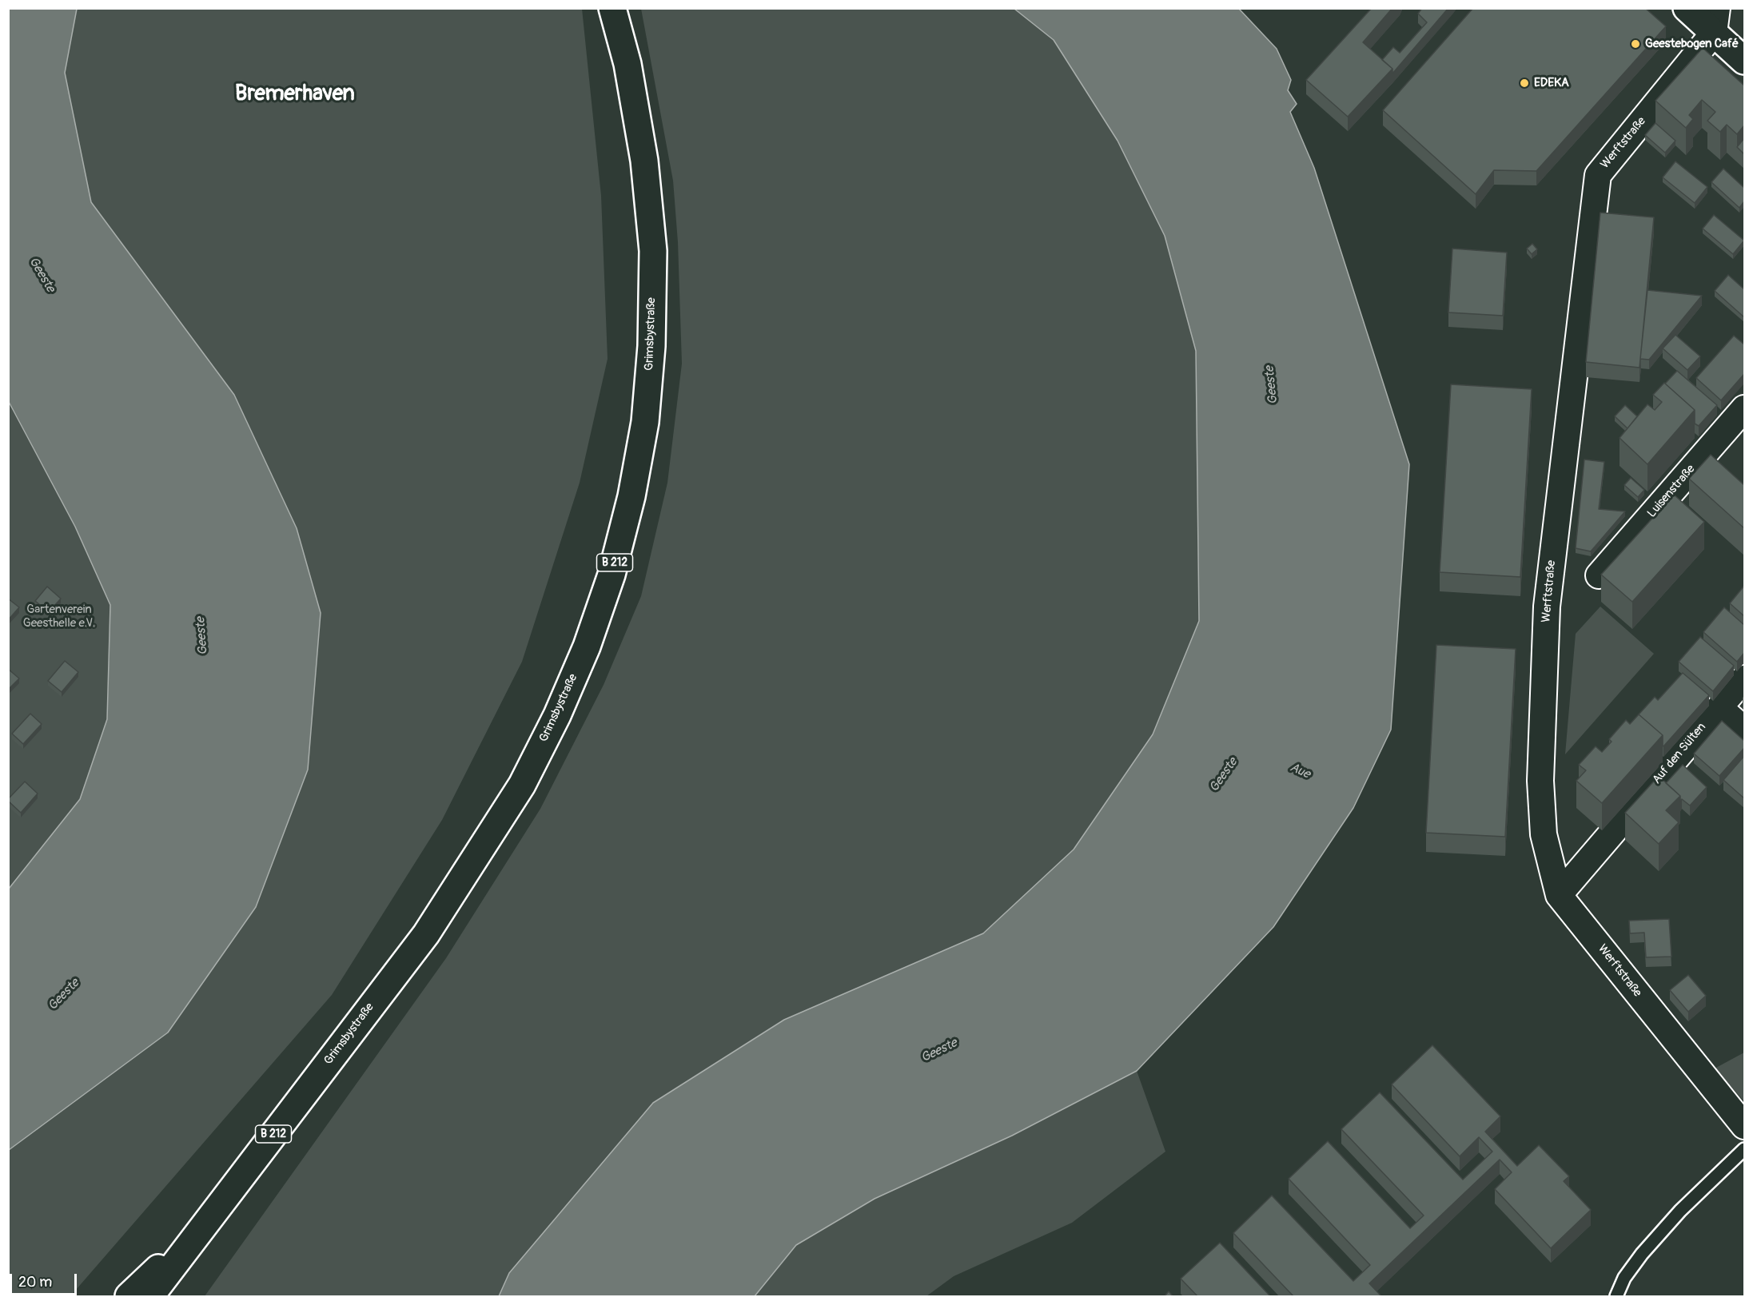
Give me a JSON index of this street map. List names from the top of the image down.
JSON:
{
  "streets": {
    "main road": ["Grimsbystraße", "B 212"],
    "street": ["Werftstraße", "Luisenstraße", "Auf den Sülten"]
  },
  "crossings": [
    ["Werftstraße", "Auf den Sülten"]
  ],
  "districts": ["Bremerhaven"],
  "water": ["Geeste", "Aue"],
  "parks": ["Gartenverein Geesthelle e.V."],
  "places": ["Geestebogen Café", "EDEKA"],
  "scale_bar": "20 m"
}
